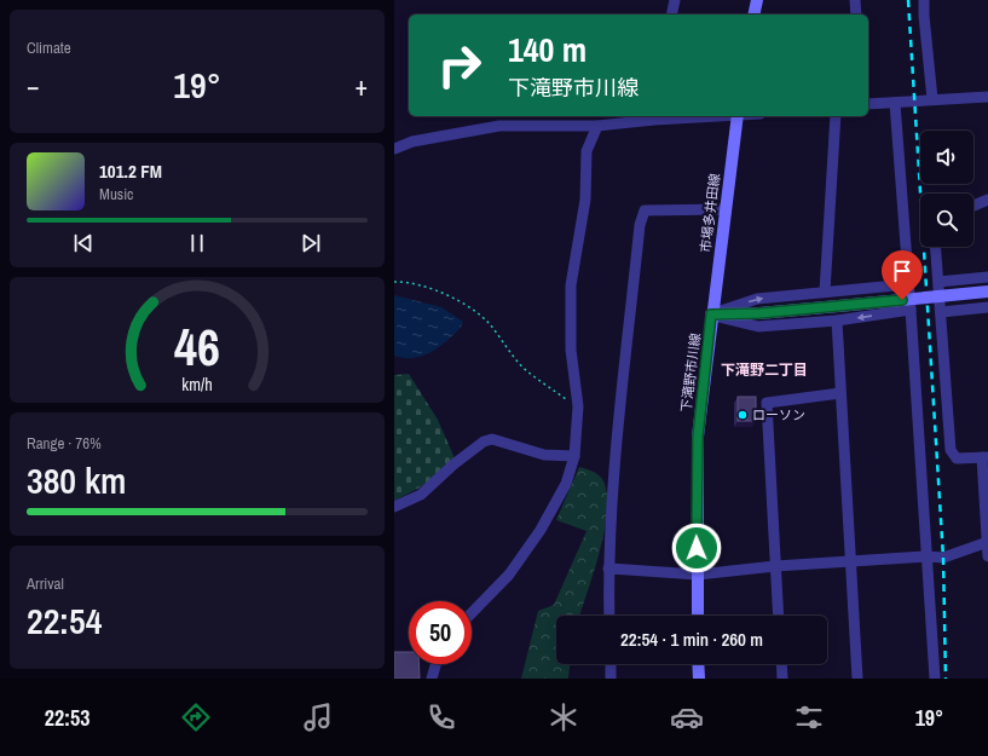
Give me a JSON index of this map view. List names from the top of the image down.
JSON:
{
  "streets": {
    "main road": ["市場多井田線", "下滝野市川線"]
  },
  "crossings": [
    ["市場多井田線", "下滝野市川線"]
  ],
  "districts": ["下滝野二丁目"],
  "places": ["ローソン"],
  "page": {
    "tile": [
      "Climate",
      ["Range · 76%", "380 km"],
      ["Arrival", "22:54"]
    ],
    "turn": ["140 m", "下滝野市川線"],
    "heat": ["−", "19°", "+"],
    "song": ["101.2 FM", "Music"],
    "limit": "50",
    "trip": "22:54 · 1 min · 260 m",
    "tabs": ["22:53", "19°"],
    "gauge": ["46", "km/h"]
  }
}
